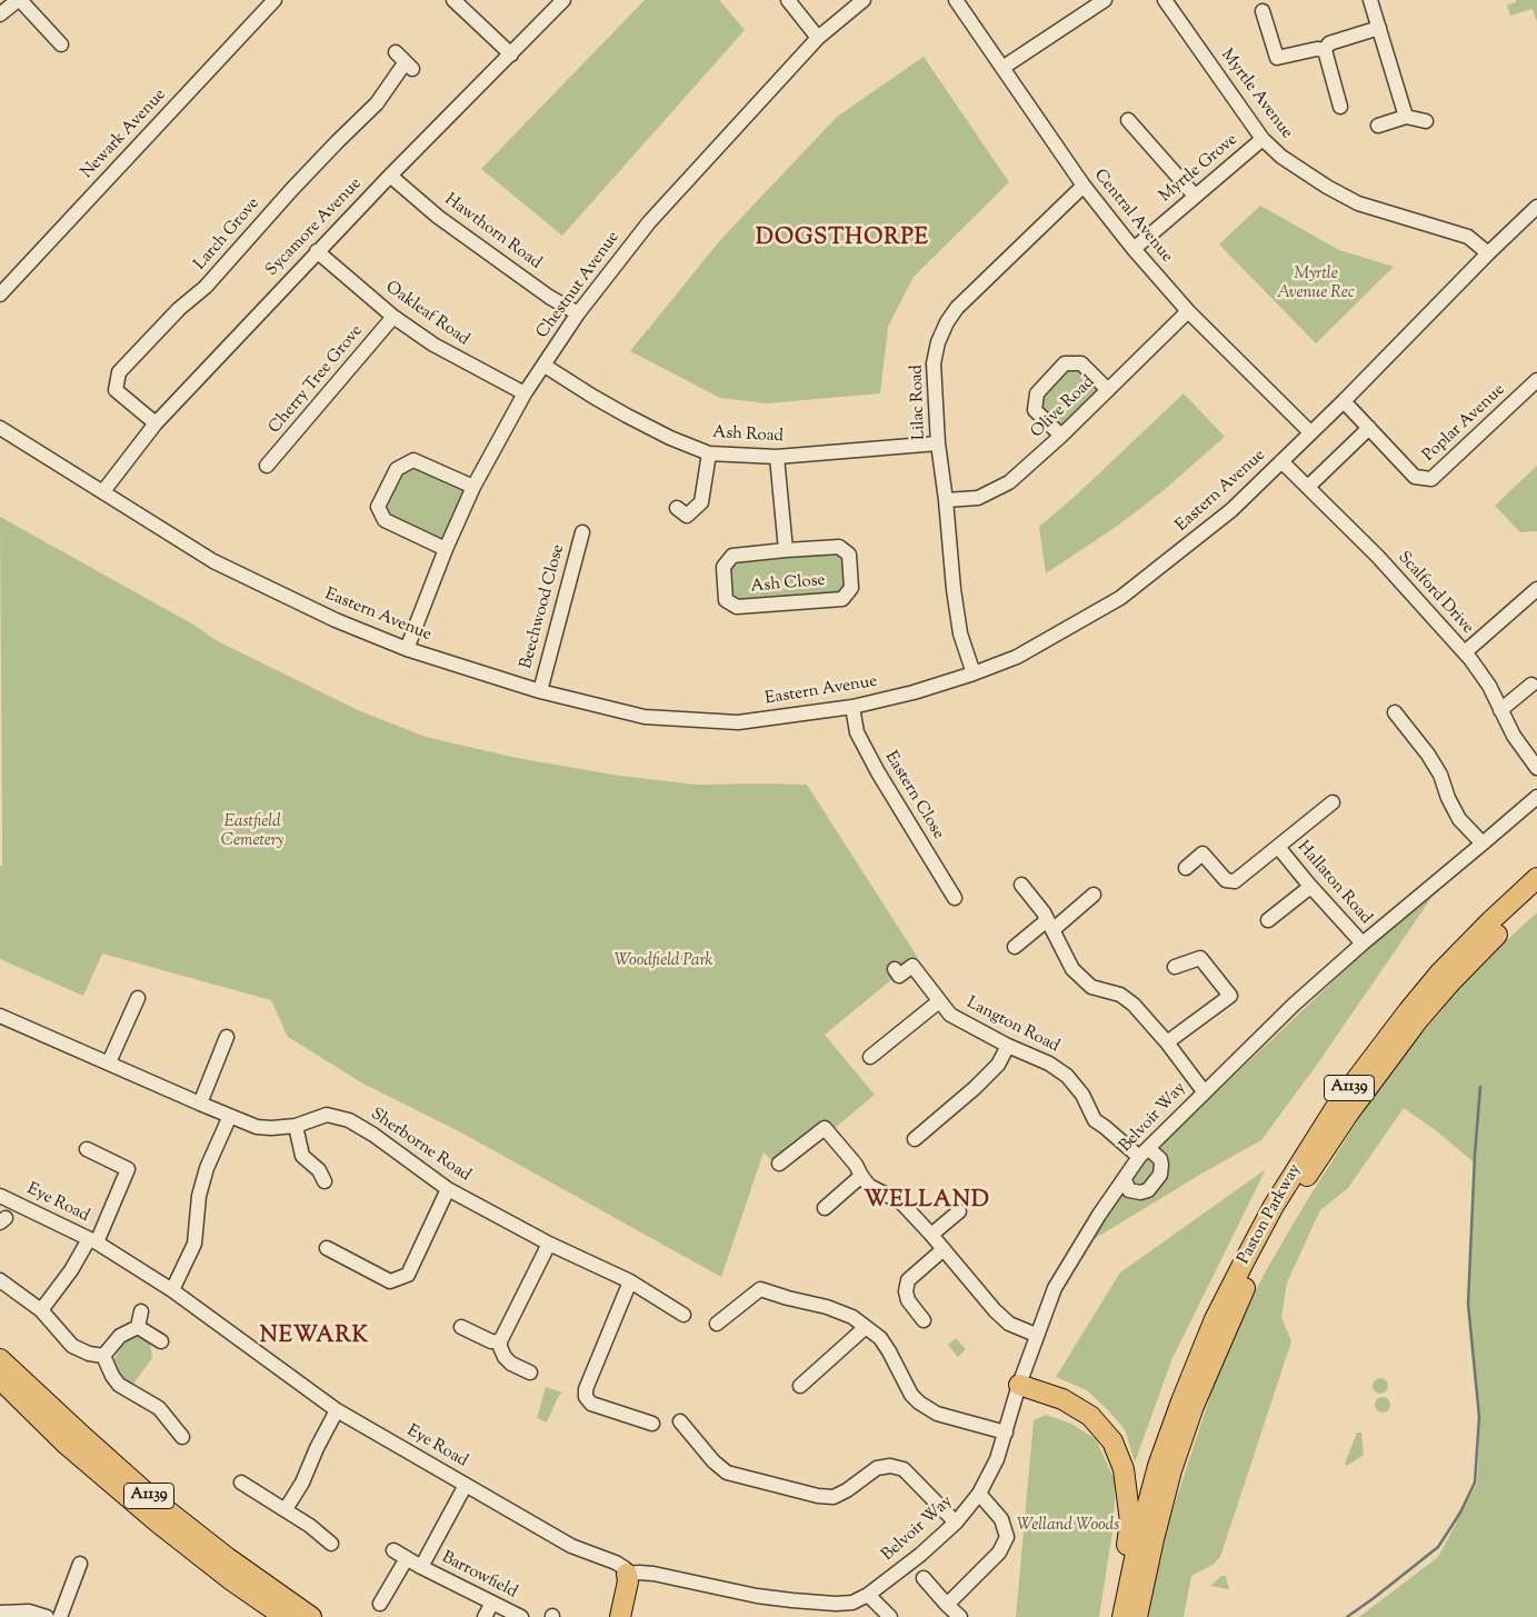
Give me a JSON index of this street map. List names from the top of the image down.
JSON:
{
  "streets": {
    "highway": ["A1139", "Paston Parkway"],
    "street": [
      "Myrtle Avenue",
      "Newark Avenue",
      "Myrtle Grove",
      "Central Avenue",
      "Sycamore Avenue",
      "Hawthorn Road",
      "Larch Grove",
      "Chestnut Avenue",
      "Oakleaf Road",
      "Cherry Tree Grove",
      "Lilac Road",
      "Olive Road",
      "Poplar Avenue",
      "Ash Road",
      "Eastern Avenue",
      "Ash Close",
      "Scalford Drive",
      "Beechwood Close",
      "Eastern Close",
      "Hallaton Road",
      "Langton Road",
      "Belvoir Way",
      "Sherborne Road",
      "Eye Road",
      "Barrowfield"
    ]
  },
  "crossings": [
    ["Myrtle Avenue", "Myrtle Grove"],
    ["Myrtle Avenue", "Eastern Avenue"],
    ["Myrtle Grove", "Central Avenue"],
    ["Central Avenue", "Lilac Road"],
    ["Central Avenue", "Olive Road"],
    ["Central Avenue", "Eastern Avenue"],
    ["Sycamore Avenue", "Hawthorn Road"],
    ["Sycamore Avenue", "Larch Grove"],
    ["Sycamore Avenue", "Oakleaf Road"],
    ["Sycamore Avenue", "Eastern Avenue"],
    ["Hawthorn Road", "Chestnut Avenue"],
    ["Chestnut Avenue", "Oakleaf Road"],
    ["Chestnut Avenue", "Ash Road"],
    ["Chestnut Avenue", "Eastern Avenue"],
    ["Oakleaf Road", "Cherry Tree Grove"],
    ["Lilac Road", "Olive Road"],
    ["Lilac Road", "Ash Road"],
    ["Lilac Road", "Eastern Avenue"],
    ["Poplar Avenue", "Eastern Avenue"],
    ["Ash Road", "Ash Close"],
    ["Eastern Avenue", "Scalford Drive"],
    ["Eastern Avenue", "Beechwood Close"],
    ["Eastern Avenue", "Eastern Close"],
    ["Hallaton Road", "Belvoir Way"],
    ["Langton Road", "Belvoir Way"],
    ["Eye Road", "Barrowfield"]
  ],
  "districts": ["DOGSTHORPE", "WELLAND", "NEWARK"],
  "parks": [
    "Myrtle Avenue Rec",
    "Eastfield Cemetery",
    "Woodfield Park",
    "Welland Woods"
  ]
}
